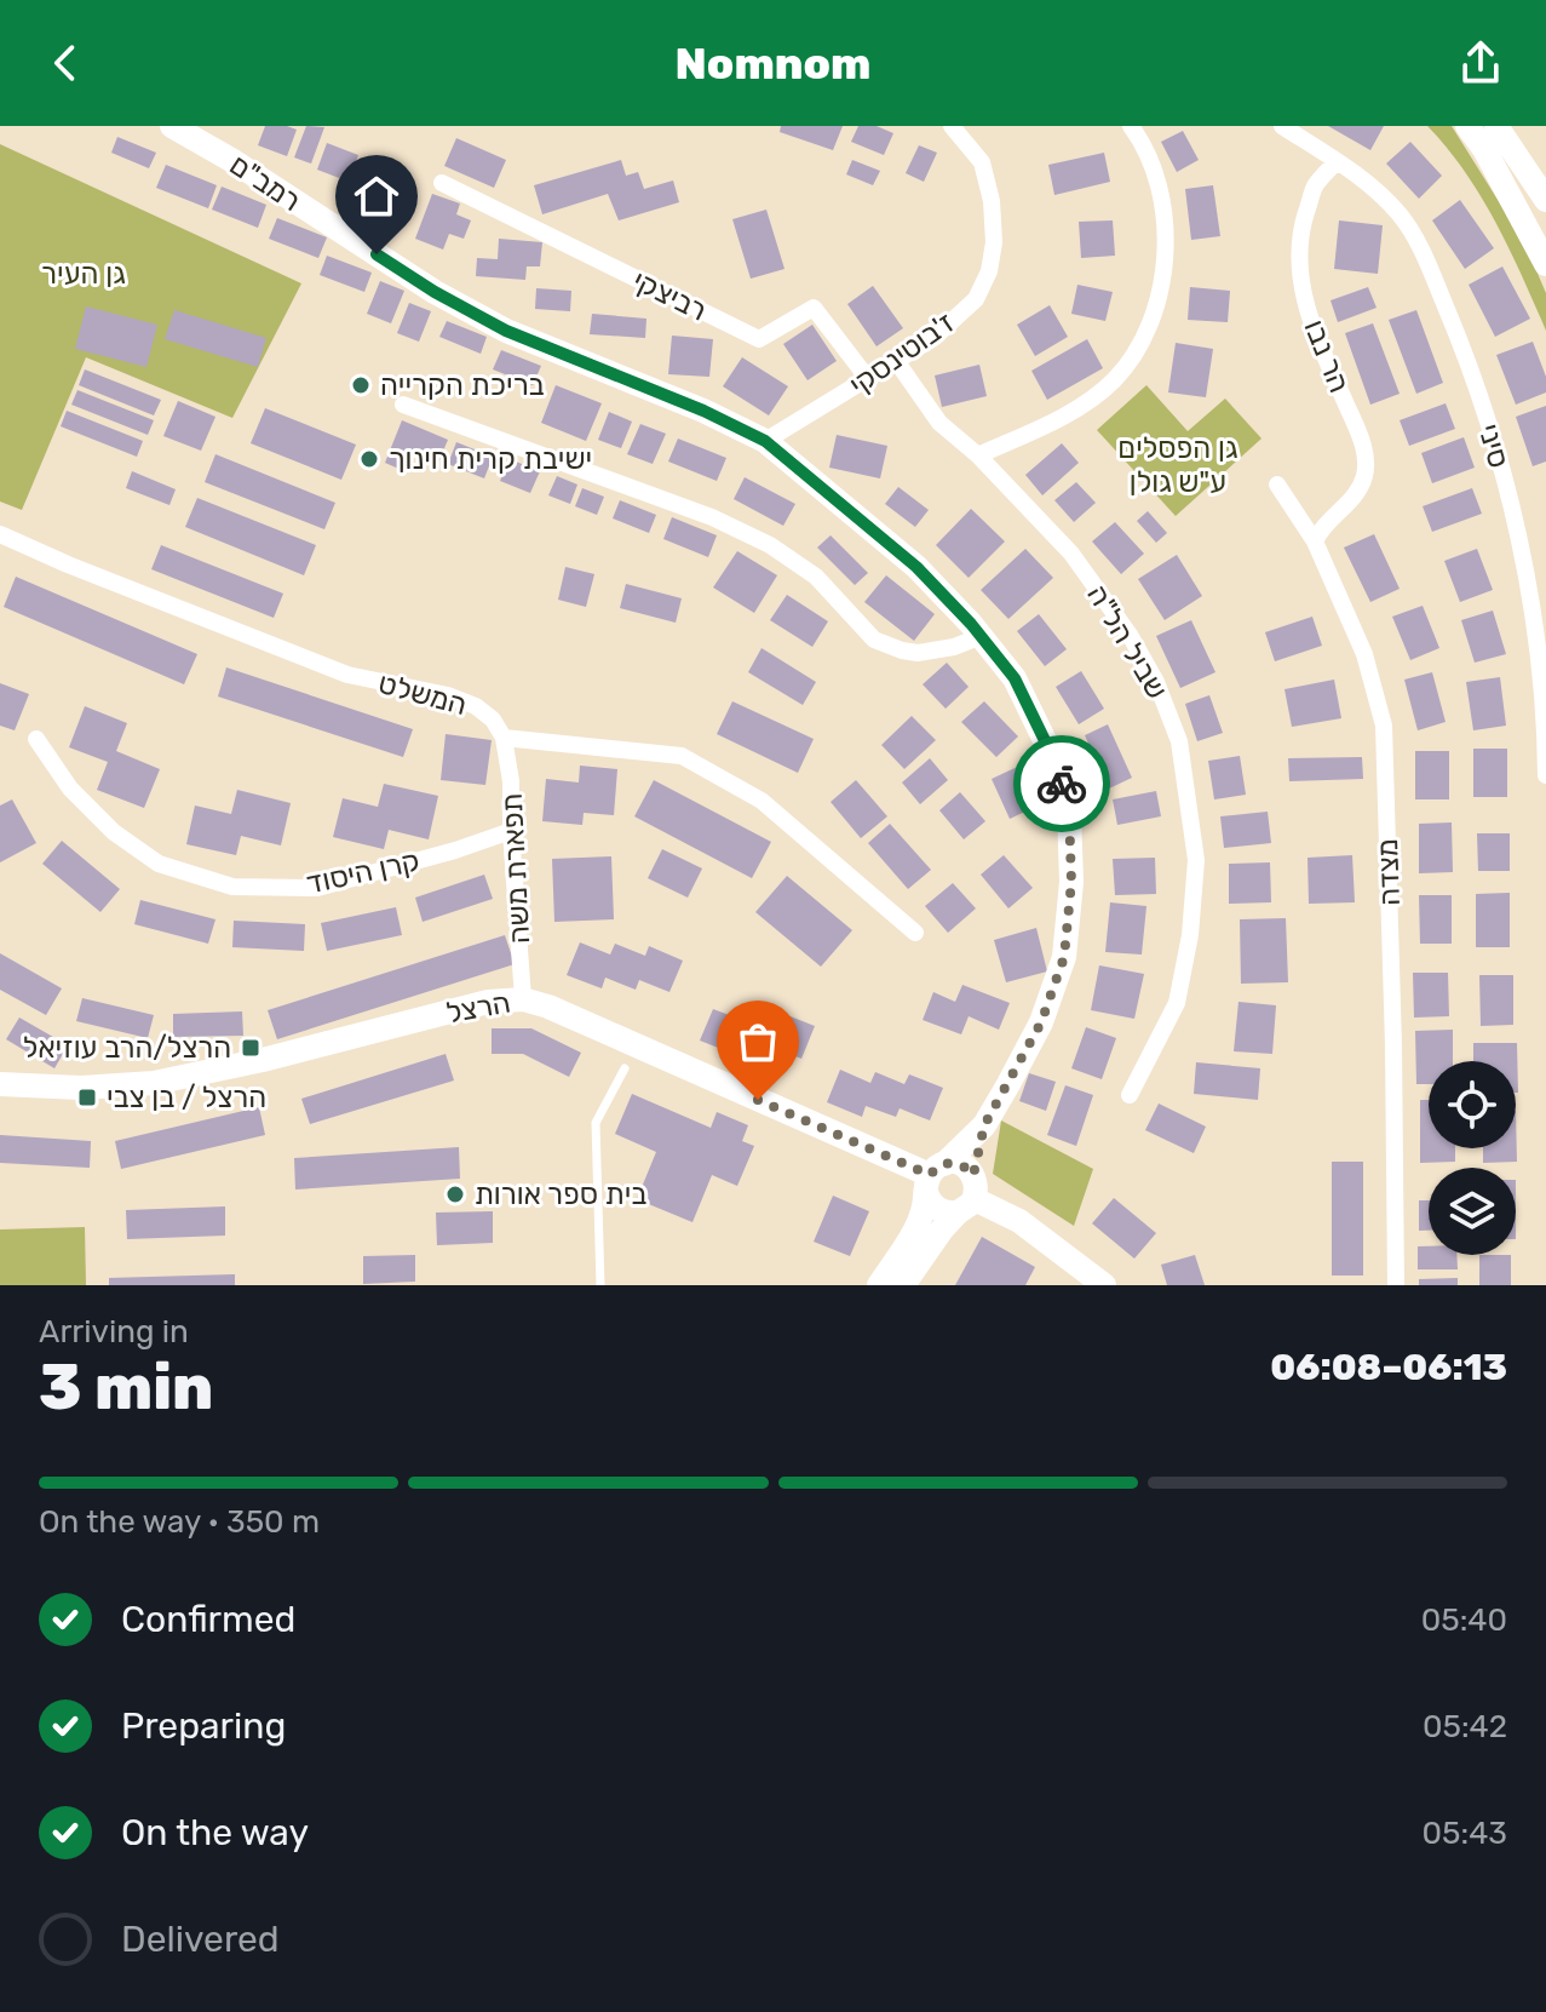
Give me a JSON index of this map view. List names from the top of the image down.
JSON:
{
  "streets": {
    "street": [
      "רמב\"ם",
      "רביצקי",
      "ז'בוטינסקי",
      "הר נבו",
      "סיני",
      "שביל הל\"ה",
      "המשלט",
      "תפארת משה",
      "קרן היסוד",
      "מצדה",
      "הרצל"
    ]
  },
  "crossings": [
    ["רמב\"ם", "ז'בוטינסקי"],
    ["רמב\"ם", "הרצל"],
    ["רביצקי", "ז'בוטינסקי"],
    ["ז'בוטינסקי", "שביל הל\"ה"],
    ["הר נבו", "סיני"],
    ["הר נבו", "מצדה"],
    ["המשלט", "תפארת משה"],
    ["תפארת משה", "קרן היסוד"],
    ["תפארת משה", "הרצל"]
  ],
  "parks": ["גן העיר", "גן הפסלים ע\"ש גולן"],
  "places": {
    "other": ["בריכת הקרייה", "ישיבת קרית חינוך", "בית ספר אורות"],
    "transit": ["הרצל/הרב עוזיאל", "הרצל / בן צבי"]
  },
  "page": {
    "header": "Nomnom",
    "heading": ["3 min", "Arriving in", "06:08–06:13"],
    "bar": "On the way · 350 m",
    "list": [
      ["Confirmed", "05:40"],
      ["Preparing", "05:42"],
      ["On the way", "05:43"],
      "Delivered"
    ]
  }
}
